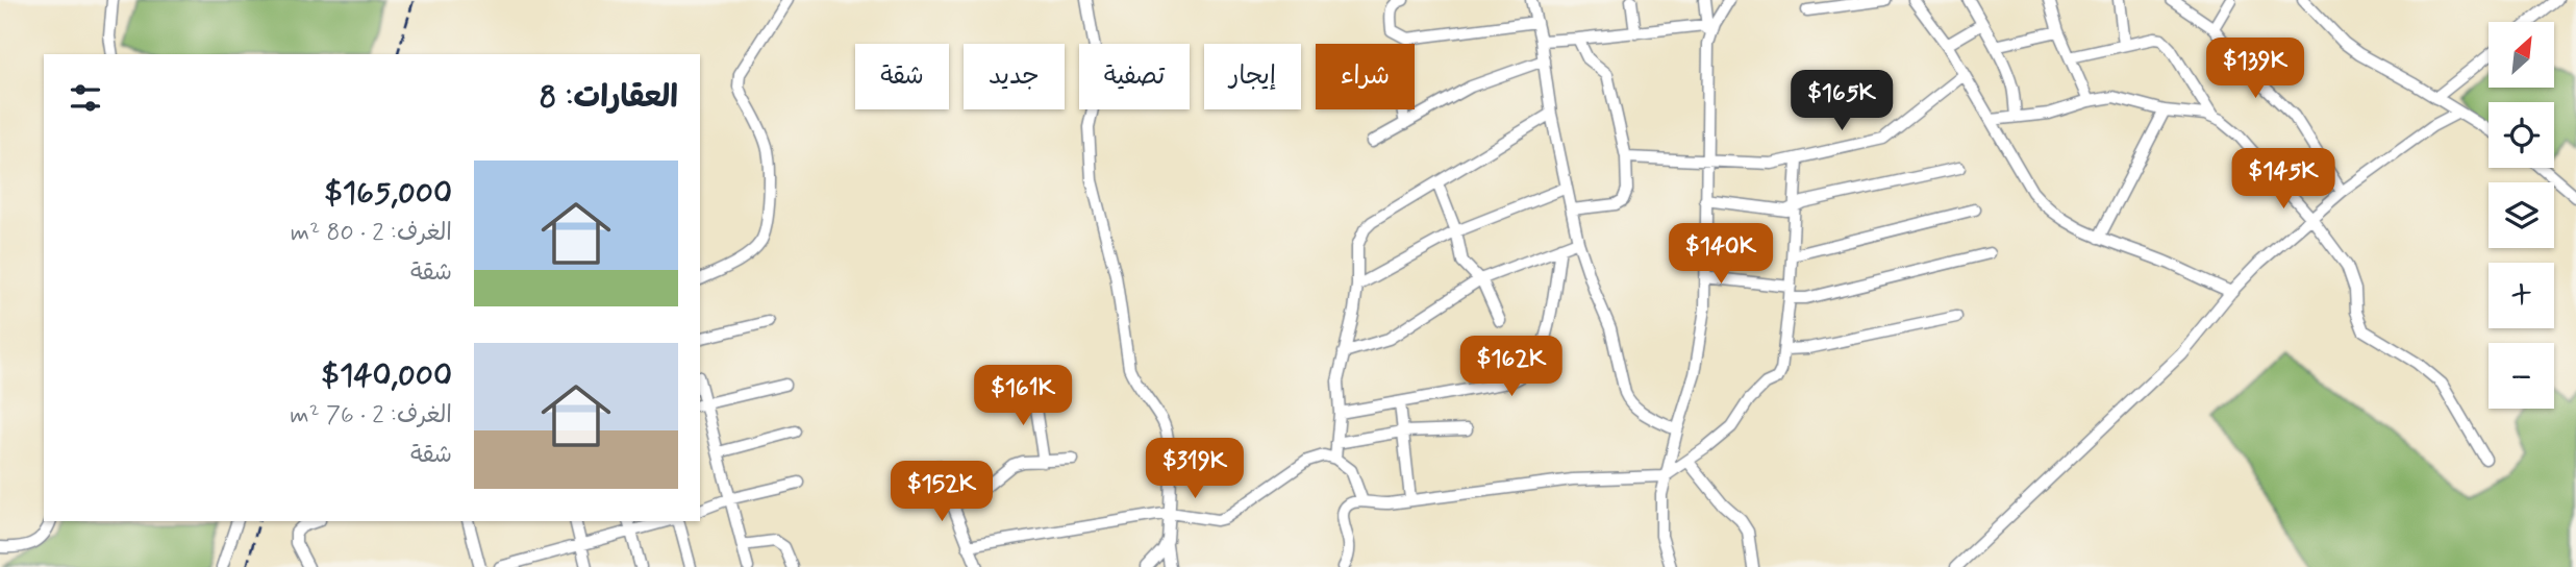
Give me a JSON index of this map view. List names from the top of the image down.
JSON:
{
  "north": "top right",
  "page": {
    "map_buttons": ["+", "−"],
    "price": [
      "$139K",
      "$165K",
      "$145K",
      "$140K",
      "$162K",
      "$161K",
      "$319K",
      "$152K"
    ],
    "chip": [
      "شراء",
      "إيجار",
      "تصفية",
      "جديد",
      "شقة"
    ],
    "heading": "العقارات: 8",
    "list": [
      {
        "name": "$165,000",
        "note": "الغرف: 2 · 80 m² · شقة"
      },
      {
        "name": "$140,000",
        "note": "الغرف: 2 · 76 m² · شقة"
      }
    ]
  }
}
